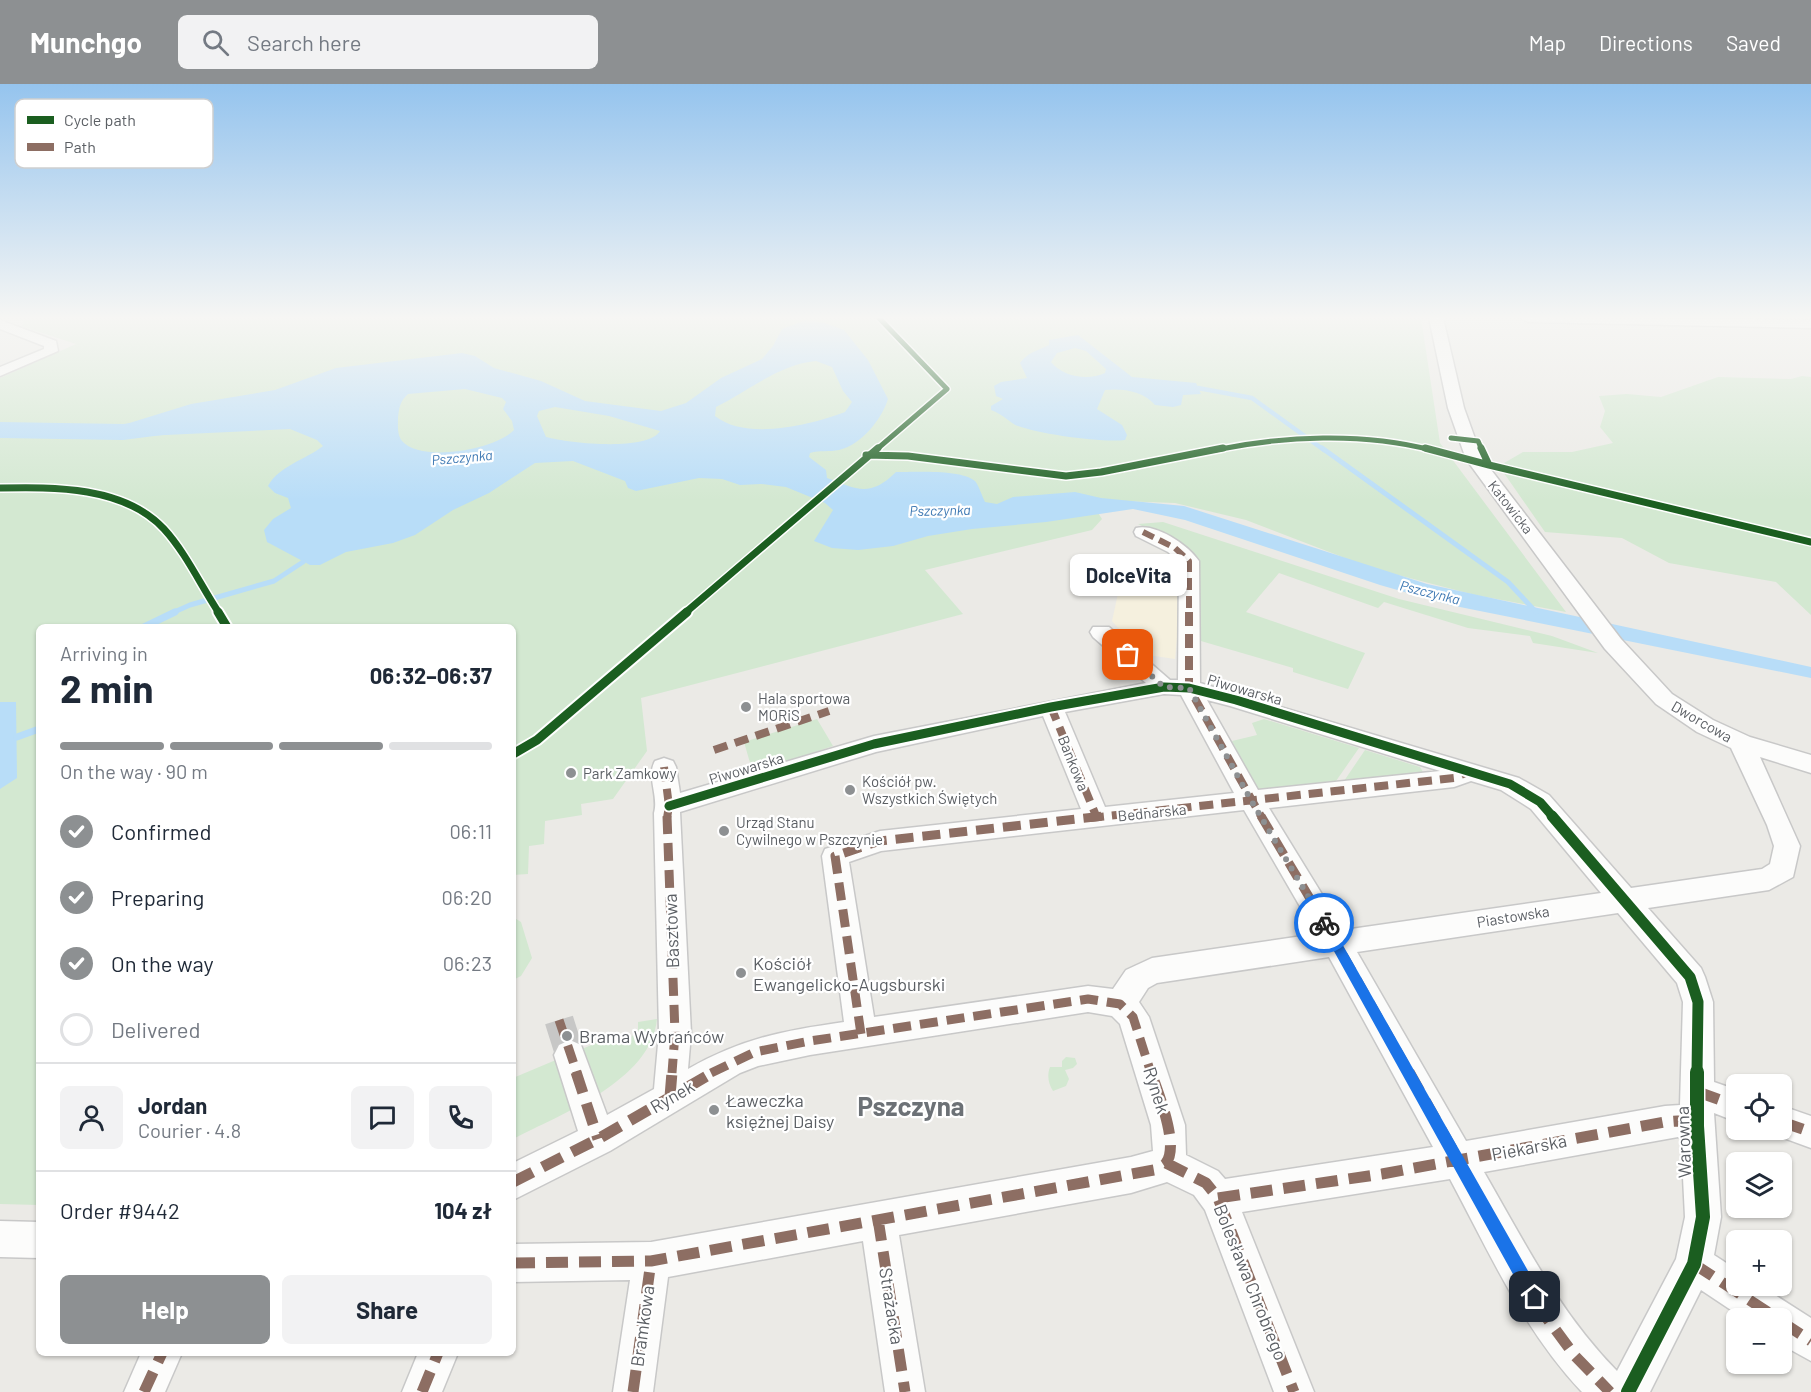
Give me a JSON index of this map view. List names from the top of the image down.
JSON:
{
  "streets": {
    "street": [
      "Katowicka",
      "Piwowarska",
      "Dworcowa",
      "Bankowa",
      "Bednarska",
      "Piastowska",
      "Basztowa",
      "Rynek",
      "Warowna",
      "Piekarska",
      "Bolesława Chrobrego",
      "Strażacka",
      "Bramkowa"
    ]
  },
  "crossings": [
    ["Katowicka", "Dworcowa"],
    ["Piwowarska", "Bankowa"],
    ["Piwowarska", "Bednarska"],
    ["Piwowarska", "Piastowska"],
    ["Piwowarska", "Basztowa"],
    ["Piwowarska", "Warowna"],
    ["Dworcowa", "Piastowska"],
    ["Bankowa", "Bednarska"],
    ["Bednarska", "Rynek"],
    ["Piastowska", "Rynek"],
    ["Piastowska", "Warowna"],
    ["Basztowa", "Rynek"],
    ["Rynek", "Bolesława Chrobrego"],
    ["Warowna", "Piekarska"],
    ["Piekarska", "Bolesława Chrobrego"]
  ],
  "districts": ["Pszczyna"],
  "water": ["Pszczynka"],
  "places": [
    "DolceVita",
    "Hala sportowa MORiS",
    "Park Zamkowy",
    "Kościół pw. Wszystkich Świętych",
    "Urząd Stanu Cywilnego w Pszczynie",
    "Kościół Ewangelicko-Augsburski",
    "Brama Wybrańców",
    "Ławeczka księżnej Daisy"
  ],
  "legend": ["Cycle path", "Path"],
  "page": {
    "header": "Munchgo",
    "search": "Search here",
    "nav": ["Map", "Directions", "Saved"],
    "bubble": "DolceVita",
    "heading": ["2 min", "Arriving in", "06:32–06:37"],
    "panel": [
      "Jordan",
      "Courier · 4.8",
      "Order #9442",
      "104 zł"
    ],
    "bar": "On the way · 90 m",
    "list": [
      ["Confirmed", "06:11"],
      ["Preparing", "06:20"],
      ["On the way", "06:23"],
      "Delivered"
    ],
    "map_buttons": ["+", "−"],
    "buttons": ["Help", "Share"]
  }
}
